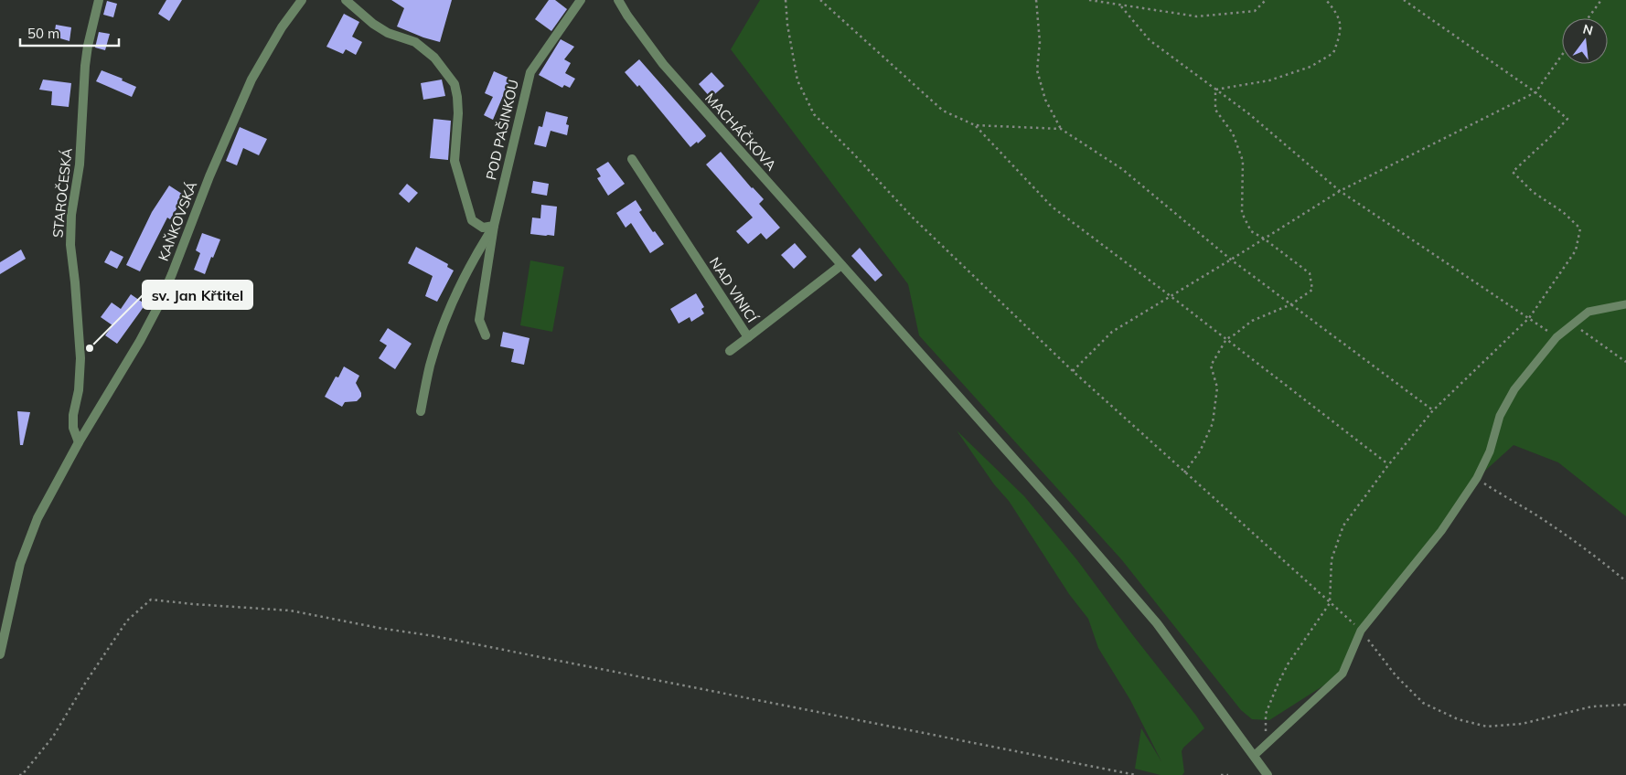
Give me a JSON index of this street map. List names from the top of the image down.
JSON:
{
  "streets": {
    "street": [
      "POD PAŠINKOU",
      "MACHÁČKOVA",
      "STAROČESKÁ",
      "KAŇKOVSKÁ",
      "NAD VINICÍ"
    ]
  },
  "crossings": [
    ["MACHÁČKOVA", "NAD VINICÍ"],
    ["STAROČESKÁ", "KAŇKOVSKÁ"]
  ],
  "places": ["sv. Jan Křtitel"],
  "scale_bar": "50 m",
  "north": "top"
}
